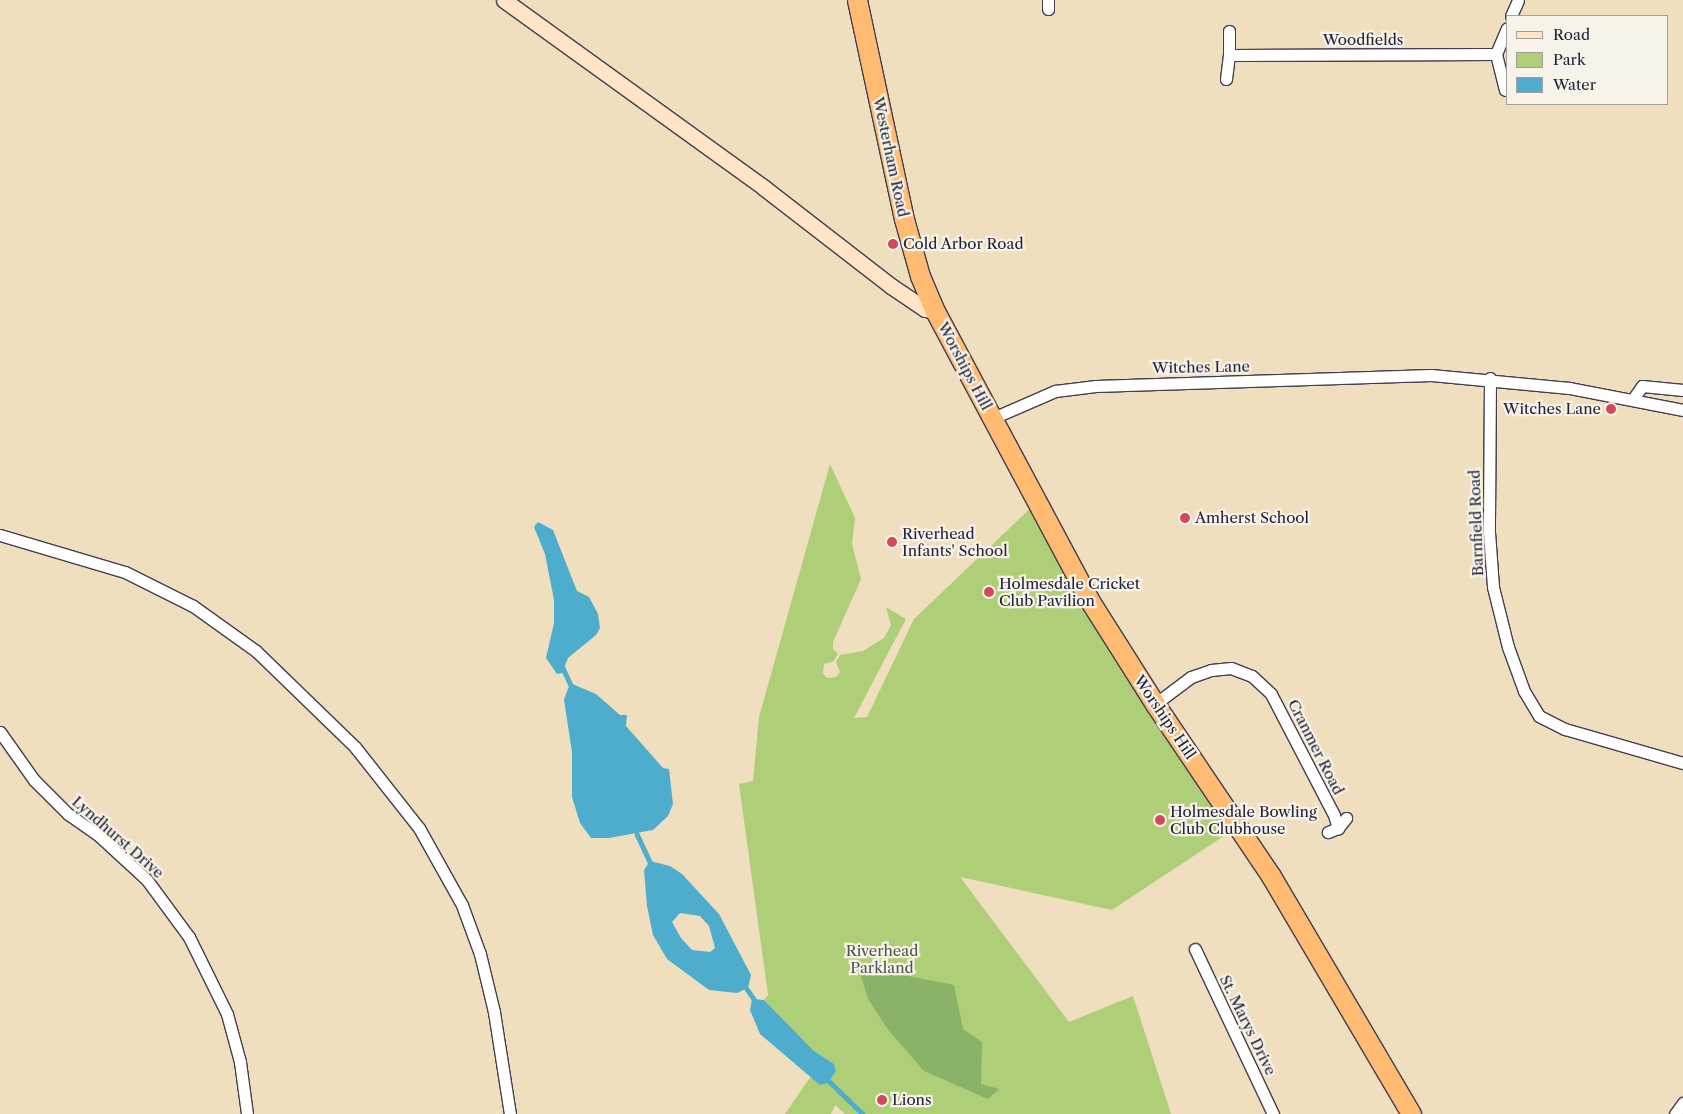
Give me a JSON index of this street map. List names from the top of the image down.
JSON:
{
  "streets": {
    "highway": ["Westerham Road", "Worships Hill"],
    "street": [
      "Woodfields",
      "Witches Lane",
      "Barnfield Road",
      "Cranmer Road",
      "Lyndhurst Drive",
      "St. Marys Drive"
    ]
  },
  "crossings": [
    ["Westerham Road", "Worships Hill"],
    ["Worships Hill", "Witches Lane"],
    ["Worships Hill", "Cranmer Road"],
    ["Witches Lane", "Barnfield Road"]
  ],
  "parks": ["Riverhead Parkland"],
  "places": [
    "Cold Arbor Road",
    "Witches Lane",
    "Amherst School",
    "Riverhead Infants' School",
    "Holmesdale Cricket Club Pavilion",
    "Holmesdale Bowling Club Clubhouse",
    "Lions"
  ],
  "legend": ["Road", "Park", "Water"]
}
